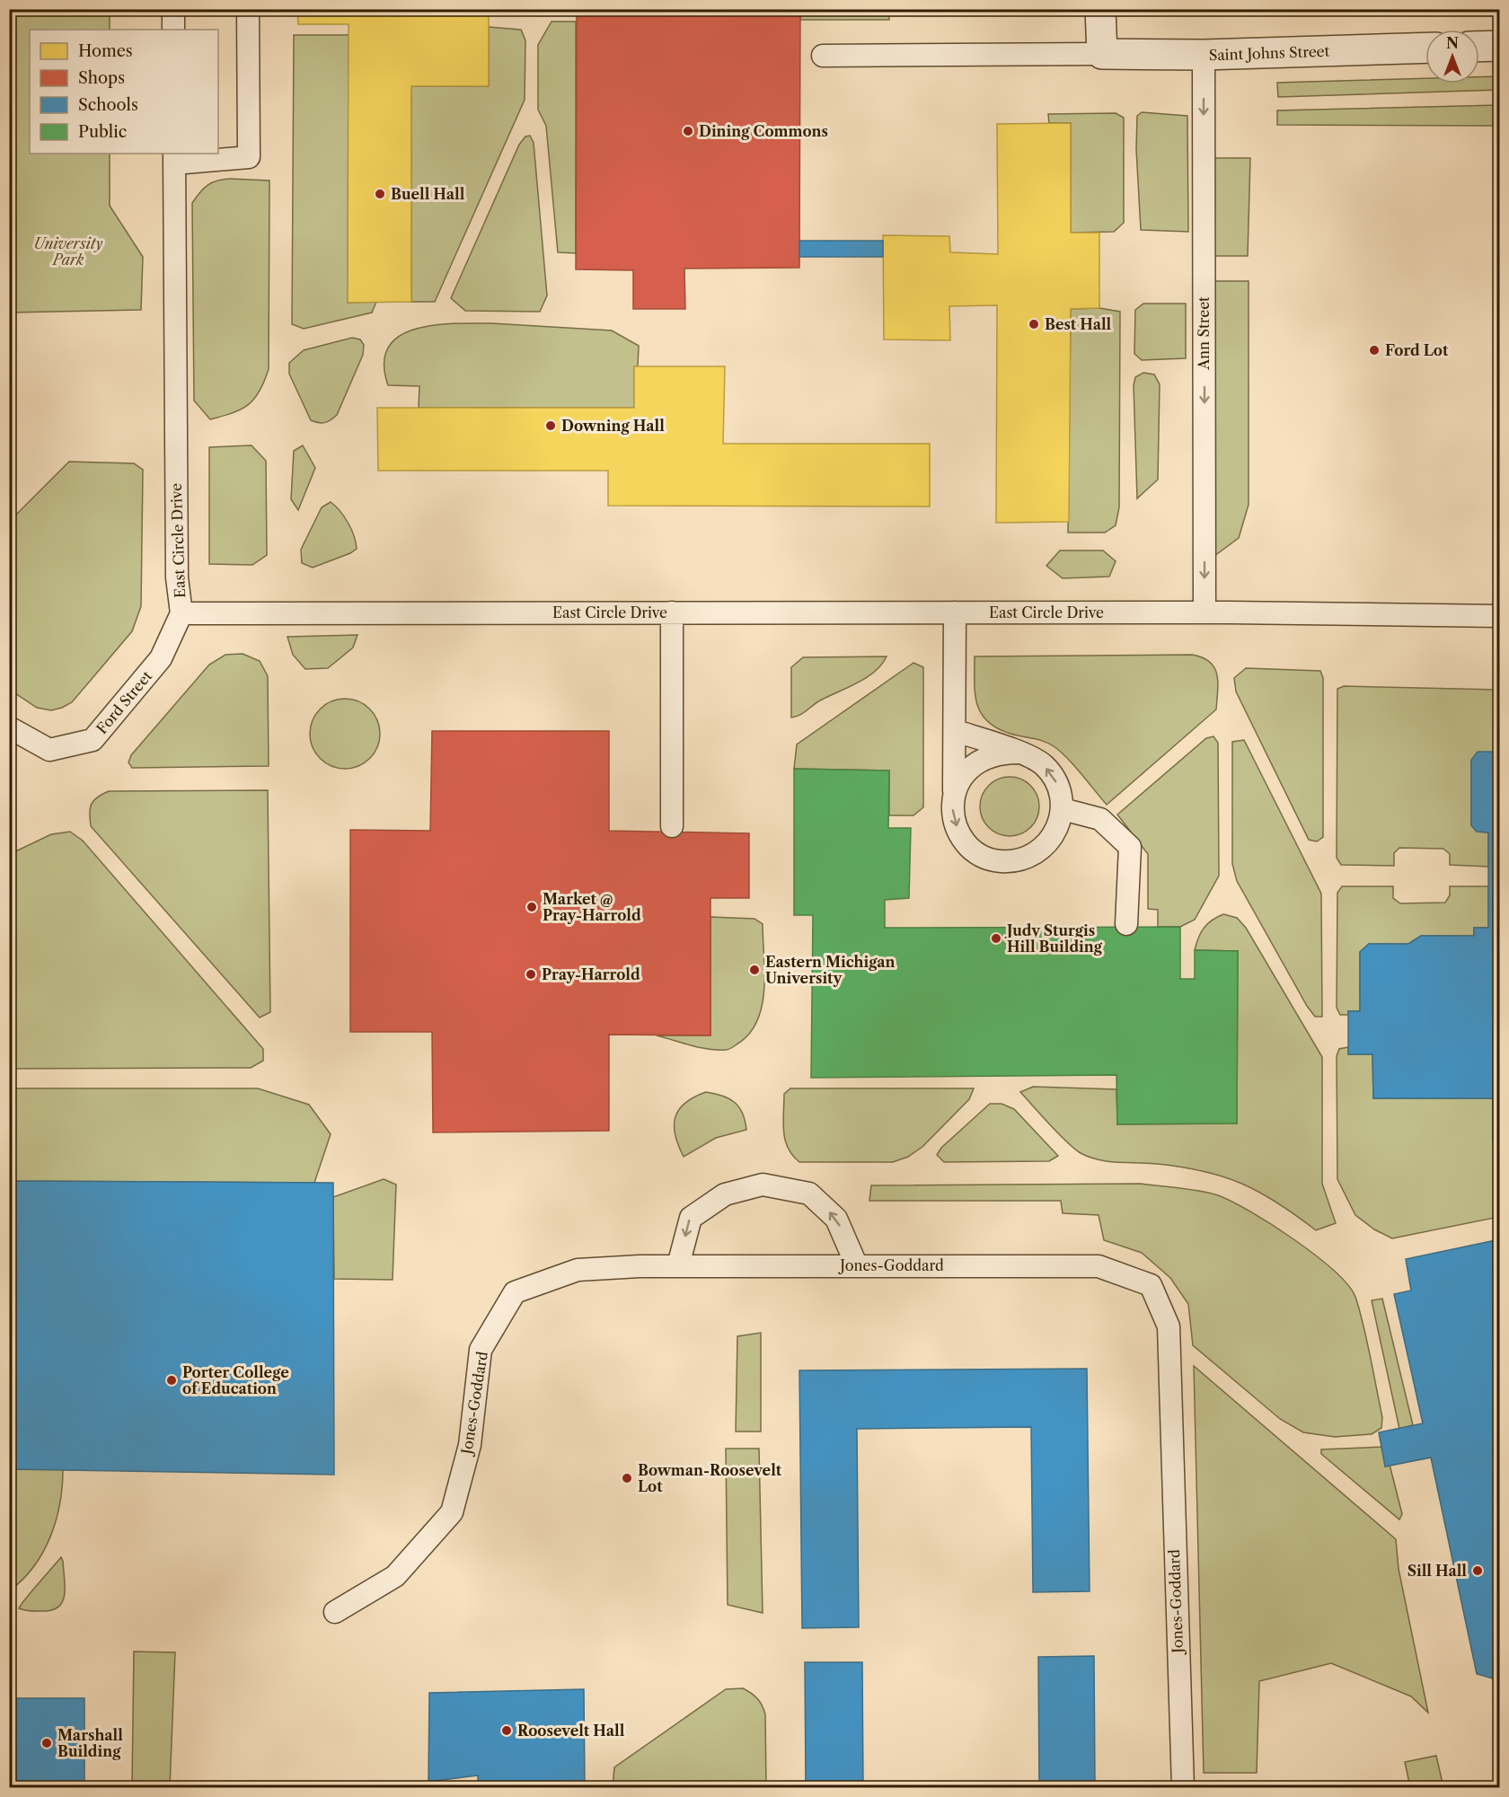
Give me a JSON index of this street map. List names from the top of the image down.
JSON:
{
  "streets": {
    "street": ["Saint Johns Street"],
    "lane": [
      "Ann Street",
      "East Circle Drive",
      "Ford Street",
      "Jones-Goddard"
    ]
  },
  "crossings": [
    ["Saint Johns Street", "Ann Street"],
    ["Ann Street", "East Circle Drive"],
    ["East Circle Drive", "Ford Street"]
  ],
  "one_way": ["Ann Street"],
  "parks": ["University Park"],
  "places": [
    "Dining Commons",
    "Buell Hall",
    "Best Hall",
    "Ford Lot",
    "Downing Hall",
    "Market @ Pray-Harrold",
    "Judy Sturgis Hill Building",
    "Eastern Michigan University",
    "Pray-Harrold",
    "Porter College of Education",
    "Bowman-Roosevelt Lot",
    "Sill Hall",
    "Roosevelt Hall",
    "Marshall Building"
  ],
  "legend": [
    "Homes",
    "Shops",
    "Schools",
    "Public"
  ],
  "north": "top"
}
